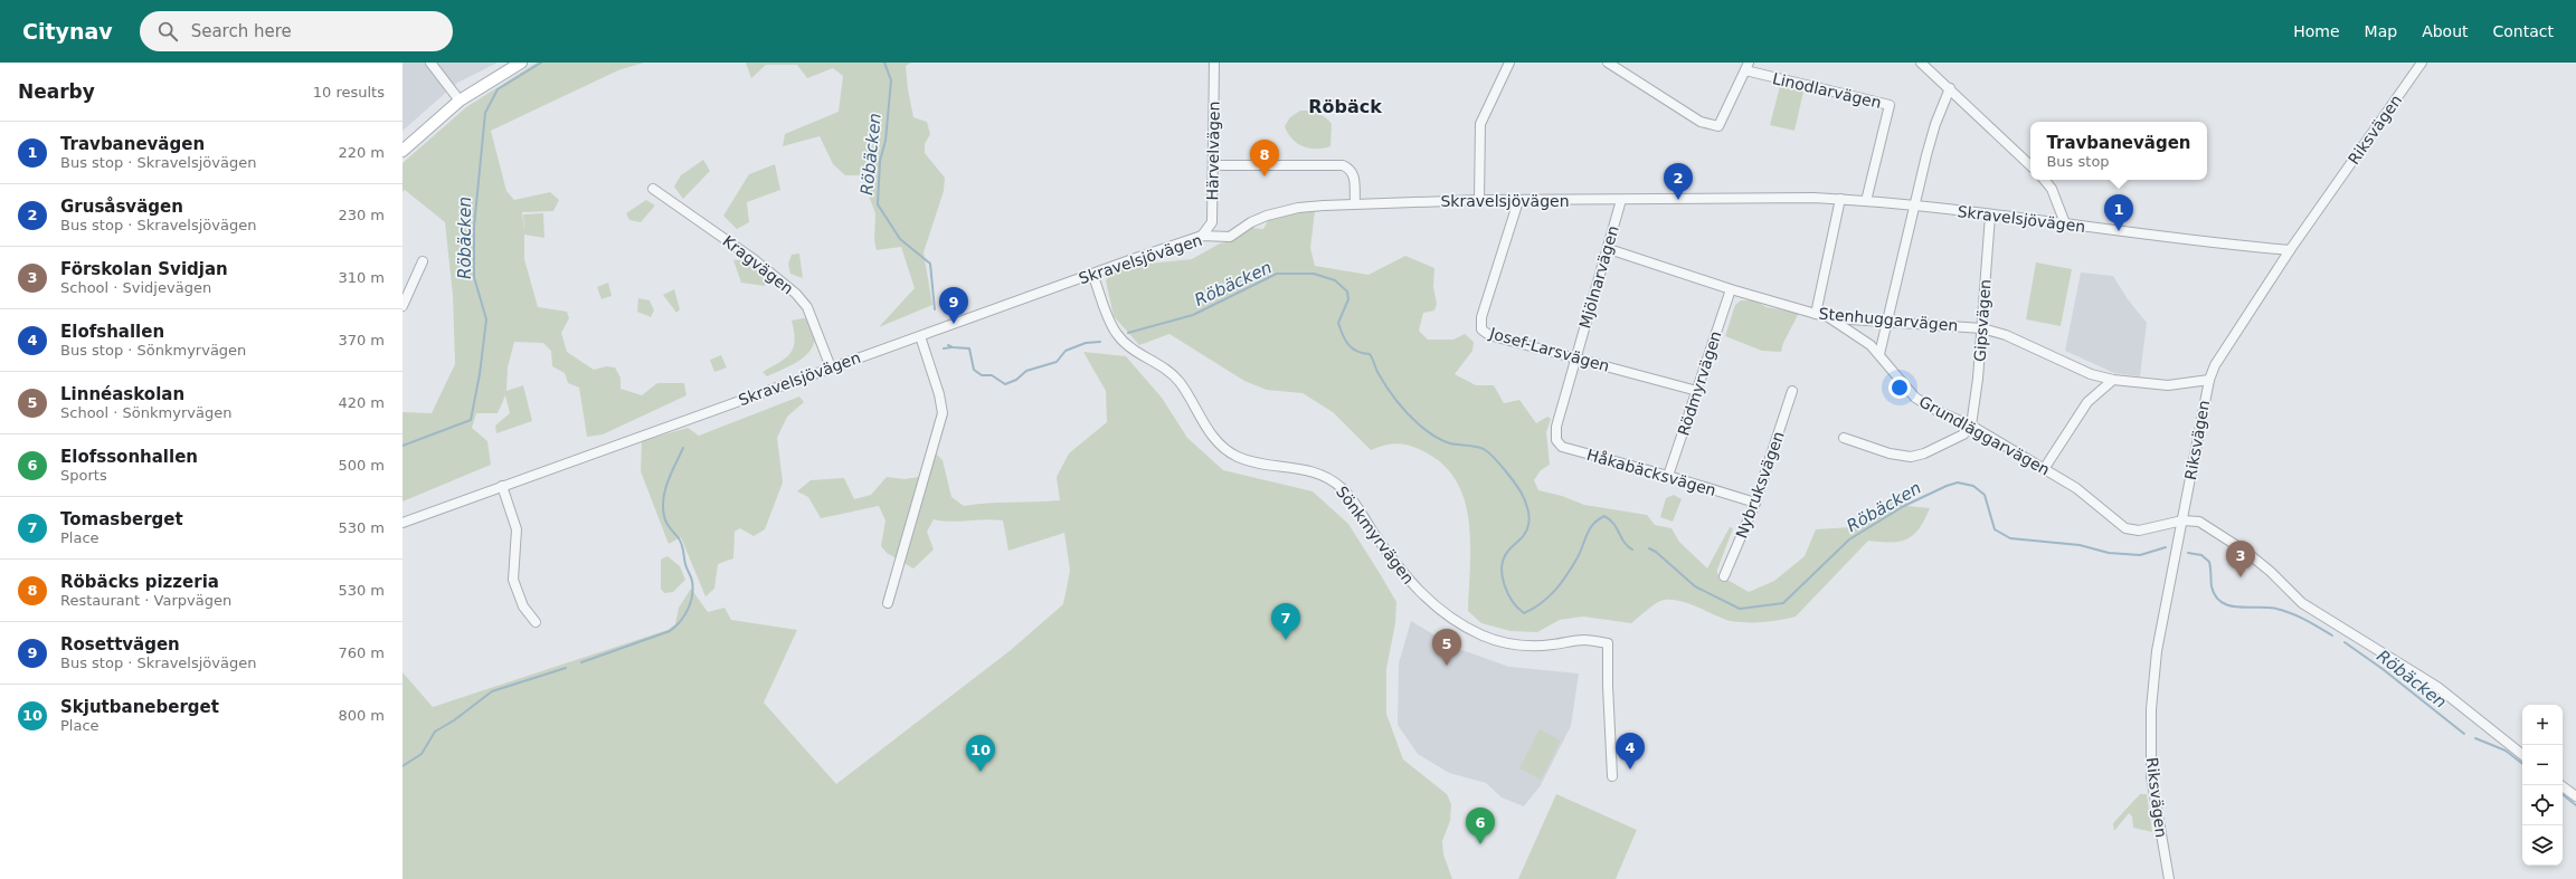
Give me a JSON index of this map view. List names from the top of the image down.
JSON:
{
  "streets": {
    "street": [
      "Linodlarvägen",
      "Riksvägen",
      "Härvelvägen",
      "Skravelsjövägen",
      "Kragvägen",
      "Mjölnarvägen",
      "Stenhuggarvägen",
      "Gipsvägen",
      "Josef-Larsvägen",
      "Rödmyrvägen",
      "Grundläggarvägen",
      "Håkabäcksvägen",
      "Nybruksvägen",
      "Sönkmyrvägen"
    ]
  },
  "crossings": [
    ["Linodlarvägen", "Skravelsjövägen"],
    ["Riksvägen", "Skravelsjövägen"],
    ["Riksvägen", "Stenhuggarvägen"],
    ["Riksvägen", "Grundläggarvägen"],
    ["Härvelvägen", "Skravelsjövägen"],
    ["Skravelsjövägen", "Kragvägen"],
    ["Skravelsjövägen", "Mjölnarvägen"],
    ["Skravelsjövägen", "Gipsvägen"],
    ["Skravelsjövägen", "Josef-Larsvägen"],
    ["Skravelsjövägen", "Sönkmyrvägen"],
    ["Mjölnarvägen", "Stenhuggarvägen"],
    ["Mjölnarvägen", "Josef-Larsvägen"],
    ["Mjölnarvägen", "Håkabäcksvägen"],
    ["Stenhuggarvägen", "Gipsvägen"],
    ["Stenhuggarvägen", "Rödmyrvägen"],
    ["Stenhuggarvägen", "Grundläggarvägen"],
    ["Gipsvägen", "Grundläggarvägen"],
    ["Josef-Larsvägen", "Rödmyrvägen"],
    ["Rödmyrvägen", "Håkabäcksvägen"],
    ["Håkabäcksvägen", "Nybruksvägen"]
  ],
  "districts": ["Röbäck"],
  "water": ["Röbäcken"],
  "page": {
    "header": "Citynav",
    "search": "Search here",
    "nav": [
      "Home",
      "Map",
      "About",
      "Contact"
    ],
    "heading": ["Nearby", "10 results"],
    "list": [
      {
        "mark": "1",
        "name": "Travbanevägen",
        "note": "Bus stop · Skravelsjövägen",
        "value": "220 m"
      },
      {
        "mark": "2",
        "name": "Grusåsvägen",
        "note": "Bus stop · Skravelsjövägen",
        "value": "230 m"
      },
      {
        "mark": "3",
        "name": "Förskolan Svidjan",
        "note": "School · Svidjevägen",
        "value": "310 m"
      },
      {
        "mark": "4",
        "name": "Elofshallen",
        "note": "Bus stop · Sönkmyrvägen",
        "value": "370 m"
      },
      {
        "mark": "5",
        "name": "Linnéaskolan",
        "note": "School · Sönkmyrvägen",
        "value": "420 m"
      },
      {
        "mark": "6",
        "name": "Elofssonhallen",
        "note": "Sports",
        "value": "500 m"
      },
      {
        "mark": "7",
        "name": "Tomasberget",
        "note": "Place",
        "value": "530 m"
      },
      {
        "mark": "8",
        "name": "Röbäcks pizzeria",
        "note": "Restaurant · Varpvägen",
        "value": "530 m"
      },
      {
        "mark": "9",
        "name": "Rosettvägen",
        "note": "Bus stop · Skravelsjövägen",
        "value": "760 m"
      },
      {
        "mark": "10",
        "name": "Skjutbaneberget",
        "note": "Place",
        "value": "800 m"
      }
    ],
    "popup": ["Travbanevägen", "Bus stop"],
    "pins": [
      "8",
      "2",
      "1",
      "9",
      "3",
      "7",
      "5",
      "4",
      "10",
      "6"
    ],
    "map_buttons": ["+", "−"]
  }
}
